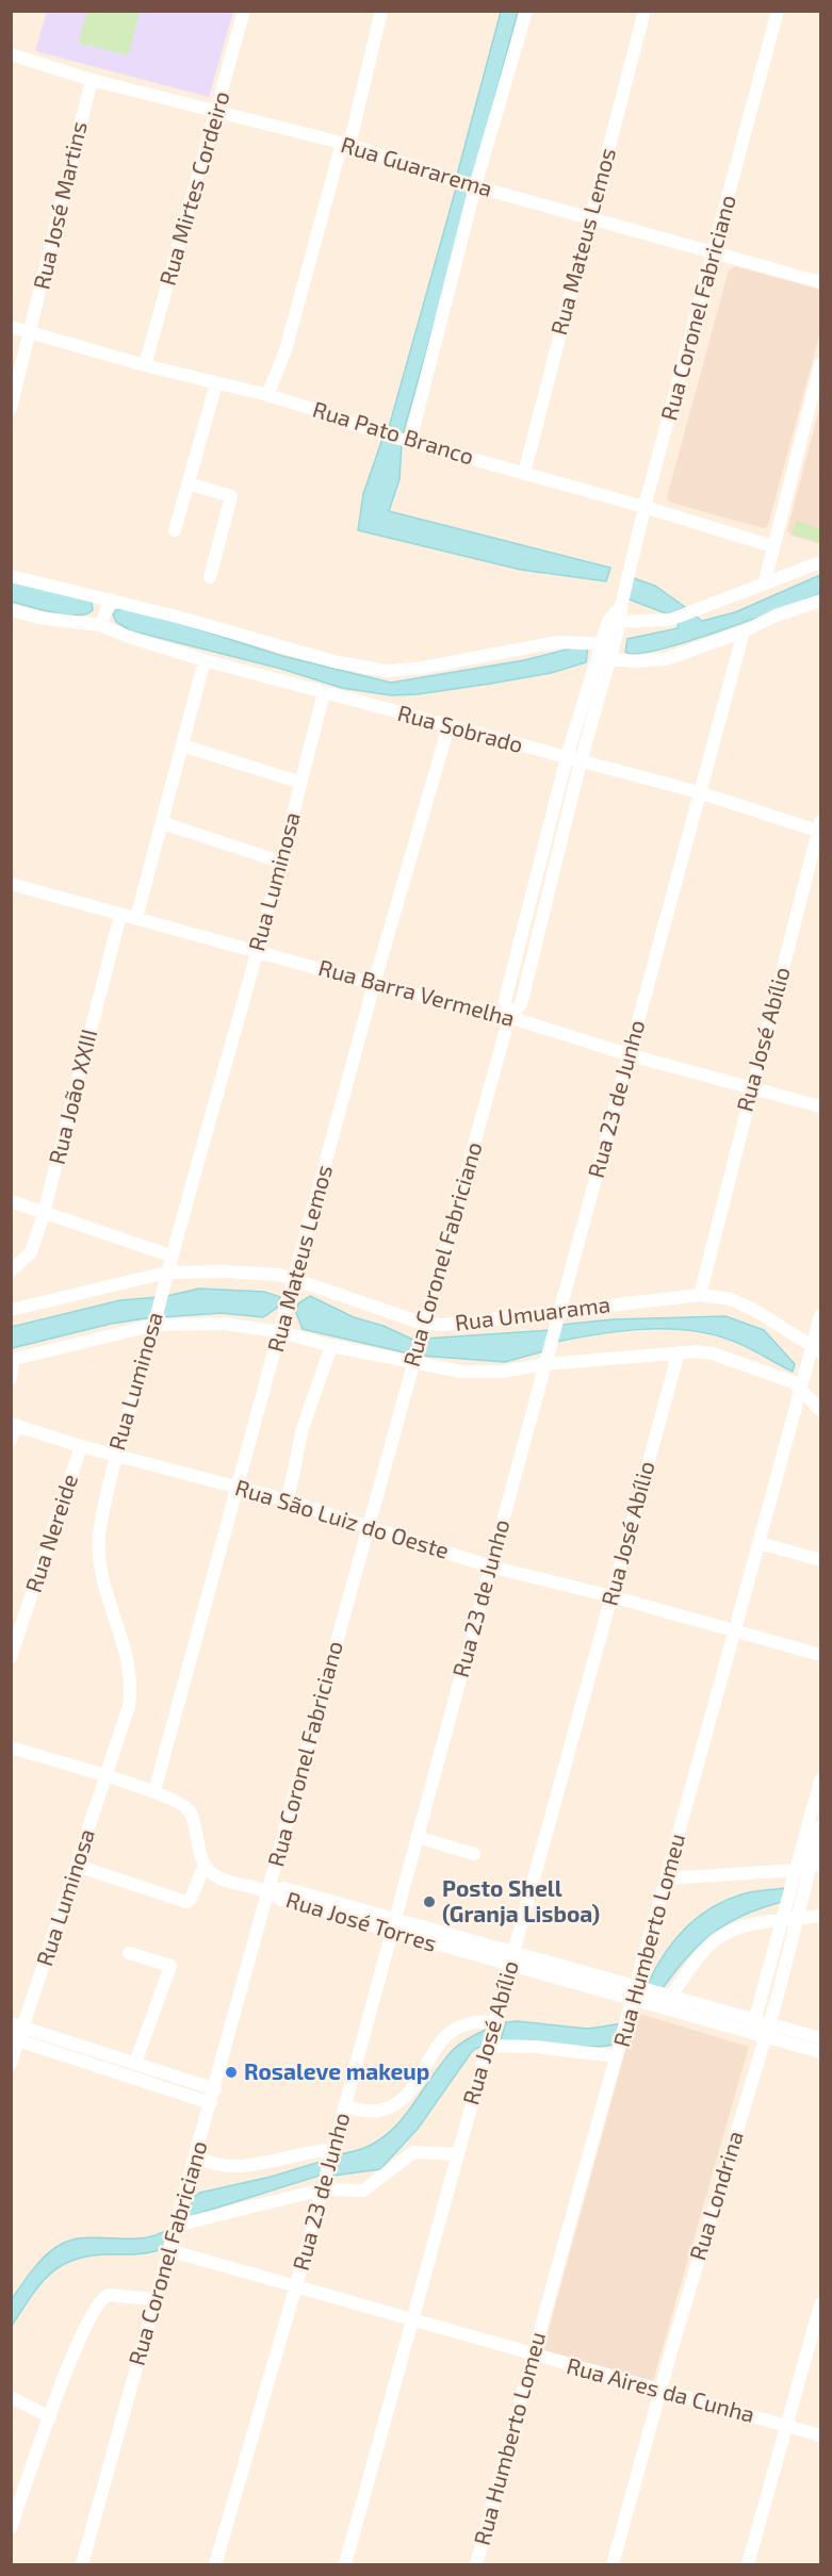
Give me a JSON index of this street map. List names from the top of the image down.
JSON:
{
  "streets": {
    "street": [
      "Rua Guararema",
      "Rua Mirtes Cordeiro",
      "Rua José Martins",
      "Rua Mateus Lemos",
      "Rua Coronel Fabriciano",
      "Rua Pato Branco",
      "Rua Sobrado",
      "Rua Luminosa",
      "Rua Barra Vermelha",
      "Rua José Abílio",
      "Rua João XXIII",
      "Rua 23 de Junho",
      "Rua Umuarama",
      "Rua São Luiz do Oeste",
      "Rua Nereide",
      "Rua José Torres",
      "Rua Humberto Lomeu",
      "Rua Londrina",
      "Rua Aires da Cunha"
    ]
  },
  "crossings": [
    ["Rua Guararema", "Rua Mirtes Cordeiro"],
    ["Rua Guararema", "Rua José Martins"],
    ["Rua Guararema", "Rua Mateus Lemos"],
    ["Rua Guararema", "Rua Coronel Fabriciano"],
    ["Rua Mirtes Cordeiro", "Rua Pato Branco"],
    ["Rua José Martins", "Rua Pato Branco"],
    ["Rua Mateus Lemos", "Rua Pato Branco"],
    ["Rua Mateus Lemos", "Rua Sobrado"],
    ["Rua Mateus Lemos", "Rua Barra Vermelha"],
    ["Rua Mateus Lemos", "Rua Umuarama"],
    ["Rua Mateus Lemos", "Rua São Luiz do Oeste"],
    ["Rua Coronel Fabriciano", "Rua Pato Branco"],
    ["Rua Coronel Fabriciano", "Rua Sobrado"],
    ["Rua Coronel Fabriciano", "Rua Barra Vermelha"],
    ["Rua Coronel Fabriciano", "Rua Umuarama"],
    ["Rua Coronel Fabriciano", "Rua São Luiz do Oeste"],
    ["Rua Coronel Fabriciano", "Rua José Torres"],
    ["Rua Coronel Fabriciano", "Rua Aires da Cunha"],
    ["Rua Sobrado", "Rua Luminosa"],
    ["Rua Sobrado", "Rua José Abílio"],
    ["Rua Sobrado", "Rua 23 de Junho"],
    ["Rua Luminosa", "Rua Barra Vermelha"],
    ["Rua Luminosa", "Rua Umuarama"],
    ["Rua Luminosa", "Rua São Luiz do Oeste"],
    ["Rua Barra Vermelha", "Rua José Abílio"],
    ["Rua Barra Vermelha", "Rua João XXIII"],
    ["Rua Barra Vermelha", "Rua 23 de Junho"],
    ["Rua José Abílio", "Rua Umuarama"],
    ["Rua José Abílio", "Rua São Luiz do Oeste"],
    ["Rua José Abílio", "Rua José Torres"],
    ["Rua José Abílio", "Rua Aires da Cunha"],
    ["Rua 23 de Junho", "Rua Umuarama"],
    ["Rua 23 de Junho", "Rua São Luiz do Oeste"],
    ["Rua 23 de Junho", "Rua José Torres"],
    ["Rua 23 de Junho", "Rua Aires da Cunha"],
    ["Rua Umuarama", "Rua Humberto Lomeu"],
    ["Rua São Luiz do Oeste", "Rua Nereide"],
    ["Rua São Luiz do Oeste", "Rua Humberto Lomeu"],
    ["Rua José Torres", "Rua Humberto Lomeu"],
    ["Rua José Torres", "Rua Londrina"],
    ["Rua Humberto Lomeu", "Rua Aires da Cunha"],
    ["Rua Londrina", "Rua Aires da Cunha"]
  ],
  "places": ["Posto Shell (Granja Lisboa)", "Rosaleve makeup"]
}
